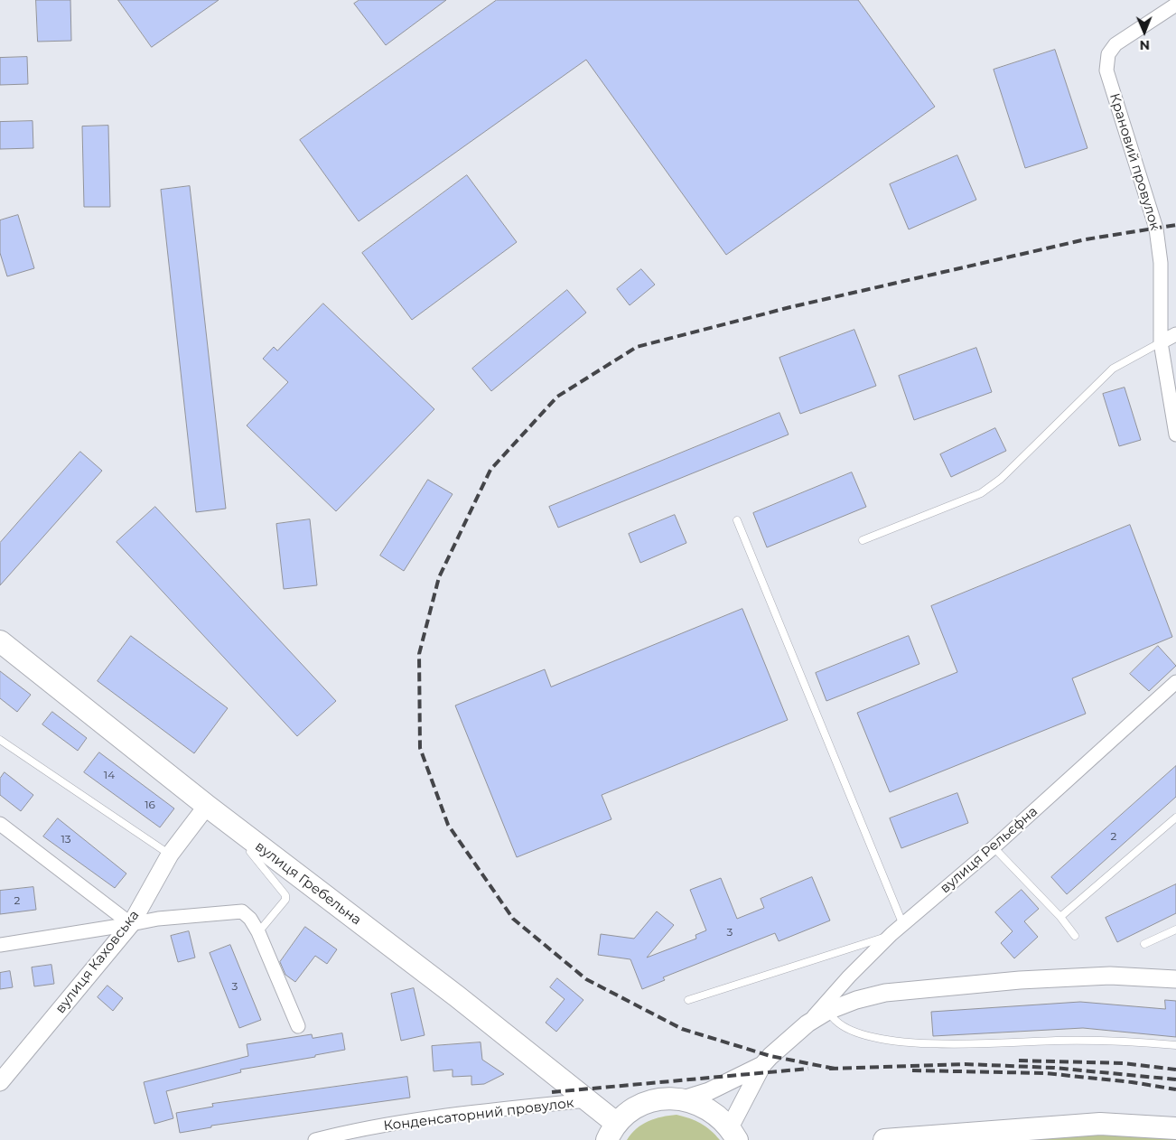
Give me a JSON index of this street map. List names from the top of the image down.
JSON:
{
  "streets": {
    "main road": ["вулиця Гребельна"],
    "street": [
      "Крановий провулок",
      "вулиця Рельєфна",
      "вулиця Каховська",
      "Конденсаторний провулок"
    ]
  },
  "crossings": [
    ["вулиця Гребельна", "вулиця Каховська"],
    ["вулиця Гребельна", "Конденсаторний провулок"]
  ],
  "house_numbers": [
    "14",
    "16",
    "2",
    "13",
    "2",
    "3",
    "3"
  ],
  "north": "bottom"
}
